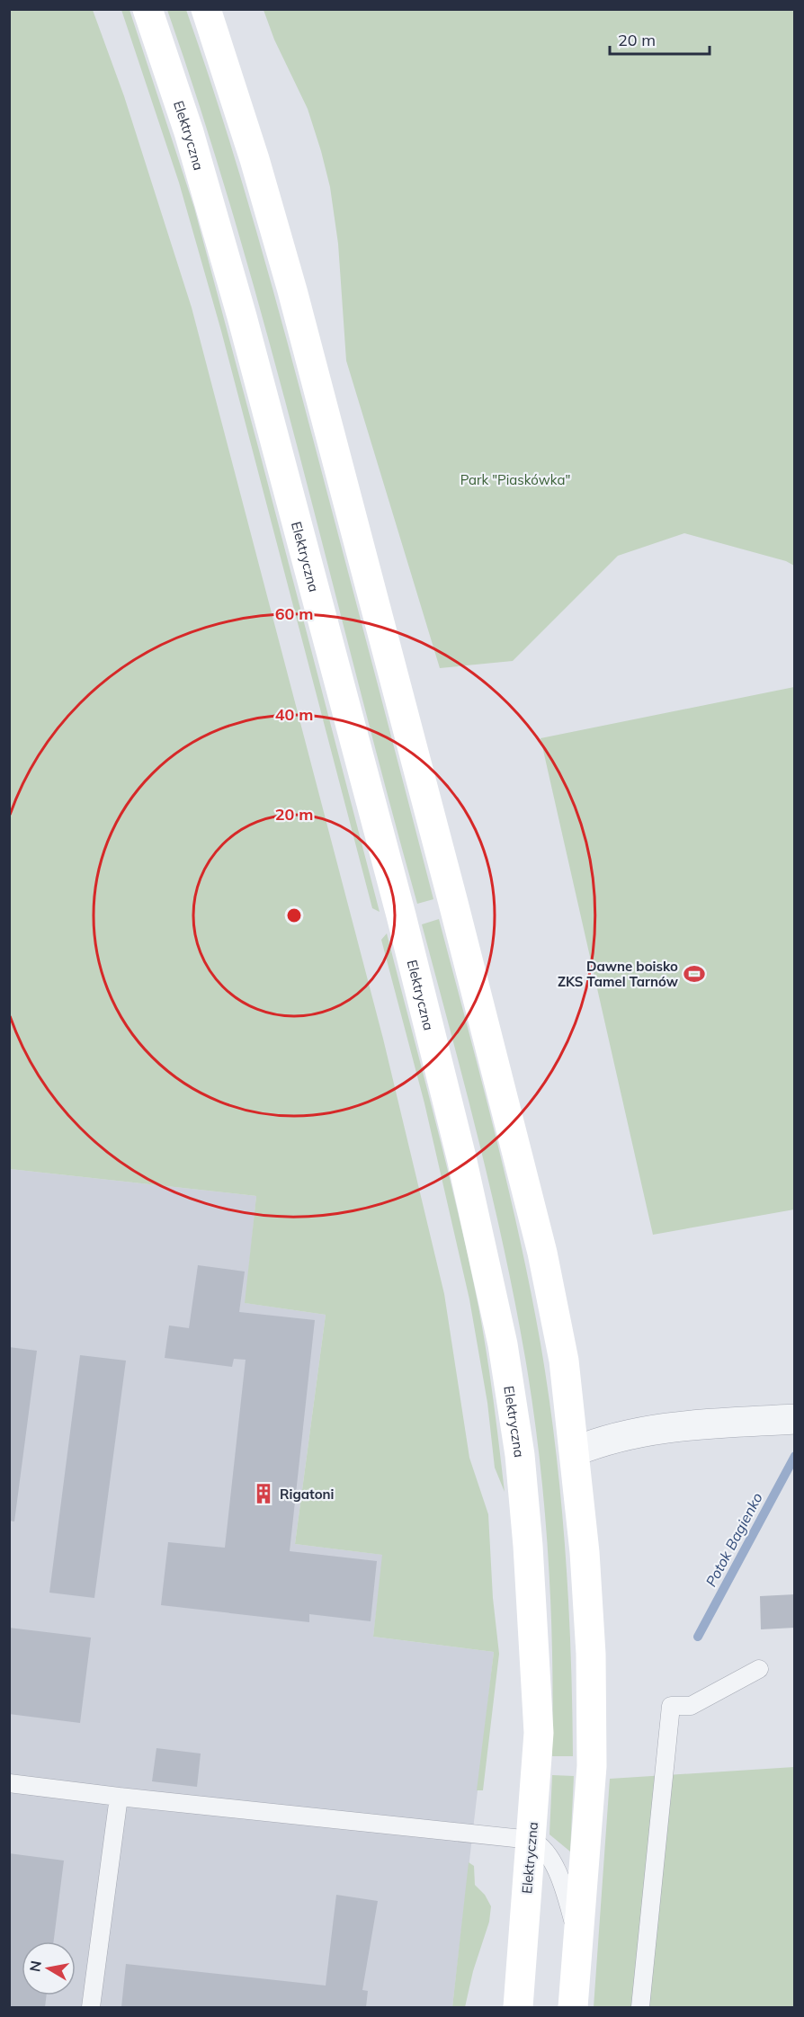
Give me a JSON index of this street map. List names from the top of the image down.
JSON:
{
  "streets": {
    "main road": ["Elektryczna"]
  },
  "water": ["Potok Bagienko"],
  "parks": ["Park \"Piaskówka\""],
  "places": {
    "sports": ["Dawne boisko ZKS Tamel Tarnów"],
    "building": ["Rigatoni"]
  },
  "scale_bar": "20 m",
  "north": "left",
  "rings": ["60 m", "40 m", "20 m"]
}
